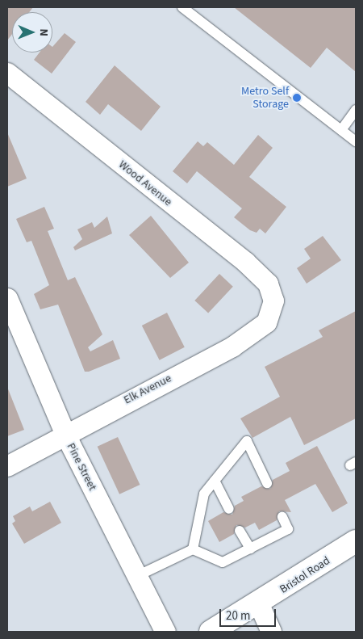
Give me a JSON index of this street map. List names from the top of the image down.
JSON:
{
  "streets": {
    "main road": ["Bristol Road"],
    "street": ["Wood Avenue", "Elk Avenue", "Pine Street"]
  },
  "crossings": [
    ["Wood Avenue", "Elk Avenue"],
    ["Elk Avenue", "Pine Street"]
  ],
  "places": ["Metro Self Storage"],
  "scale_bar": "20 m",
  "north": "right"
}
